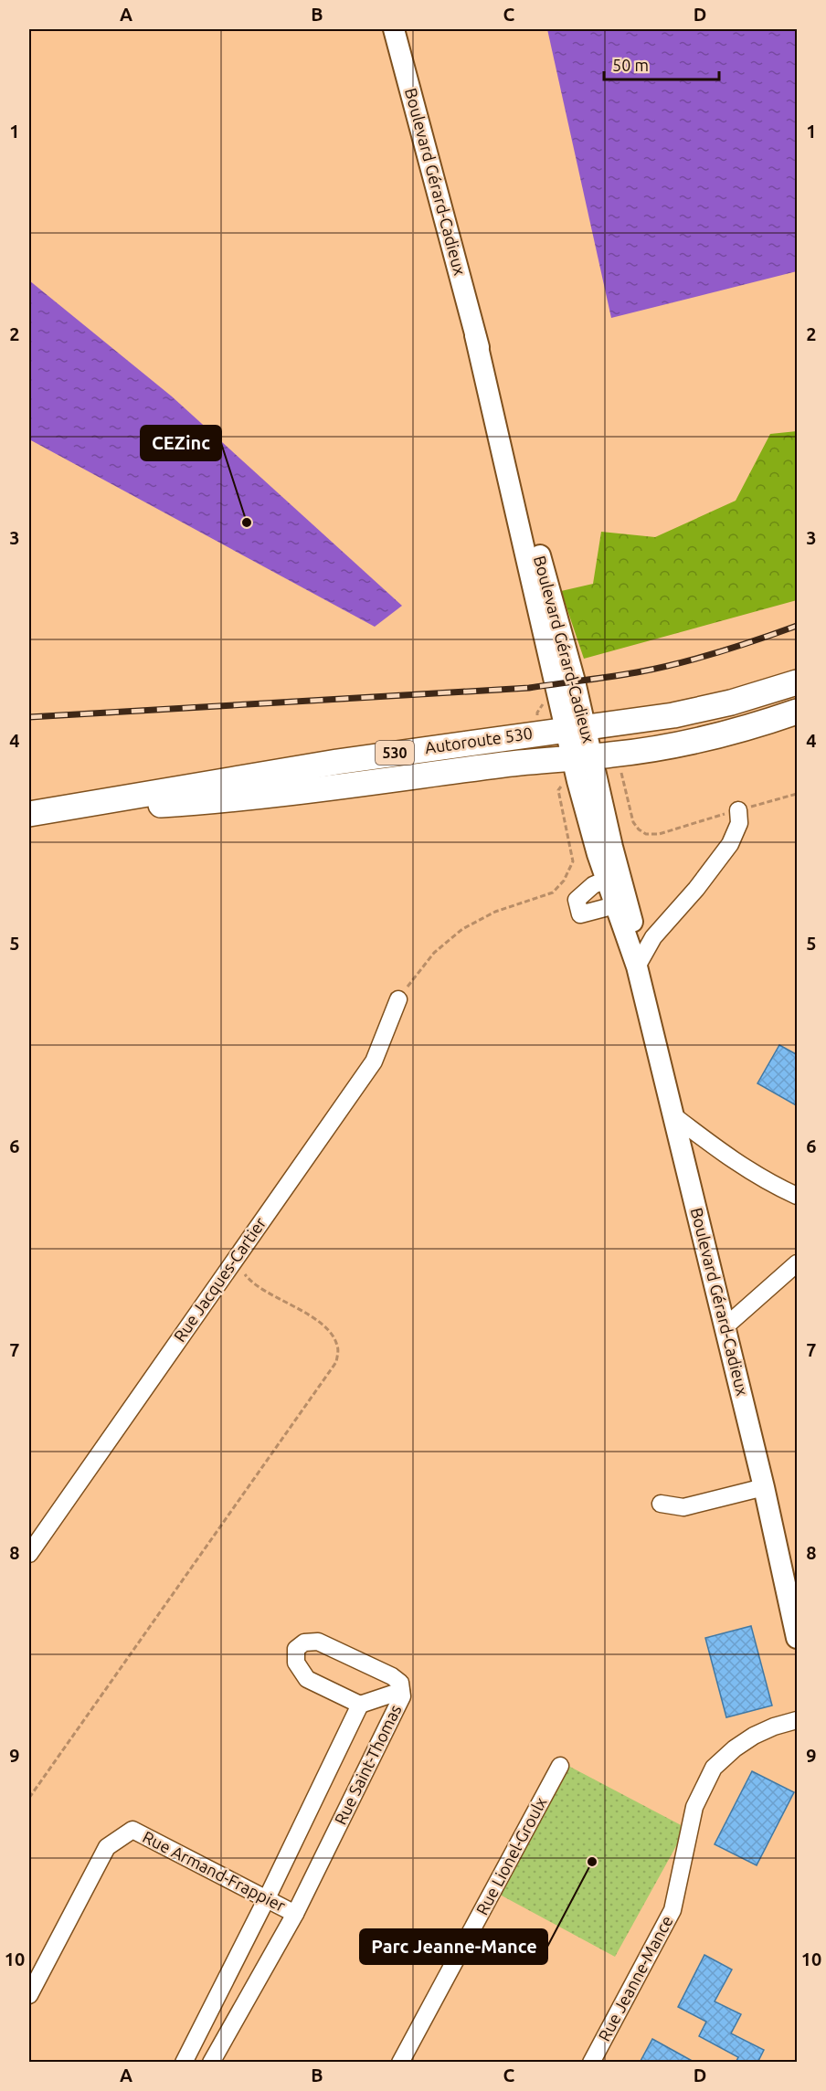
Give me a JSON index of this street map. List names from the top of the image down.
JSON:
{
  "streets": {
    "highway": ["Autoroute 530", "530"],
    "main road": ["Boulevard Gérard-Cadieux"],
    "street": [
      "Rue Jacques-Cartier",
      "Rue Saint-Thomas",
      "Rue Lionel-Groulx",
      "Rue Armand-Frappier",
      "Rue Jeanne-Mance"
    ]
  },
  "crossings": [
    ["Boulevard Gérard-Cadieux", "Autoroute 530"],
    ["Rue Saint-Thomas", "Rue Armand-Frappier"]
  ],
  "places": ["CEZinc", "Parc Jeanne-Mance"],
  "scale_bar": "50 m",
  "grid": {
    "columns": [
      "A",
      "B",
      "C",
      "D"
    ],
    "rows": [
      "1",
      "2",
      "3",
      "4",
      "5",
      "6",
      "7",
      "8",
      "9",
      "10"
    ]
  }
}
